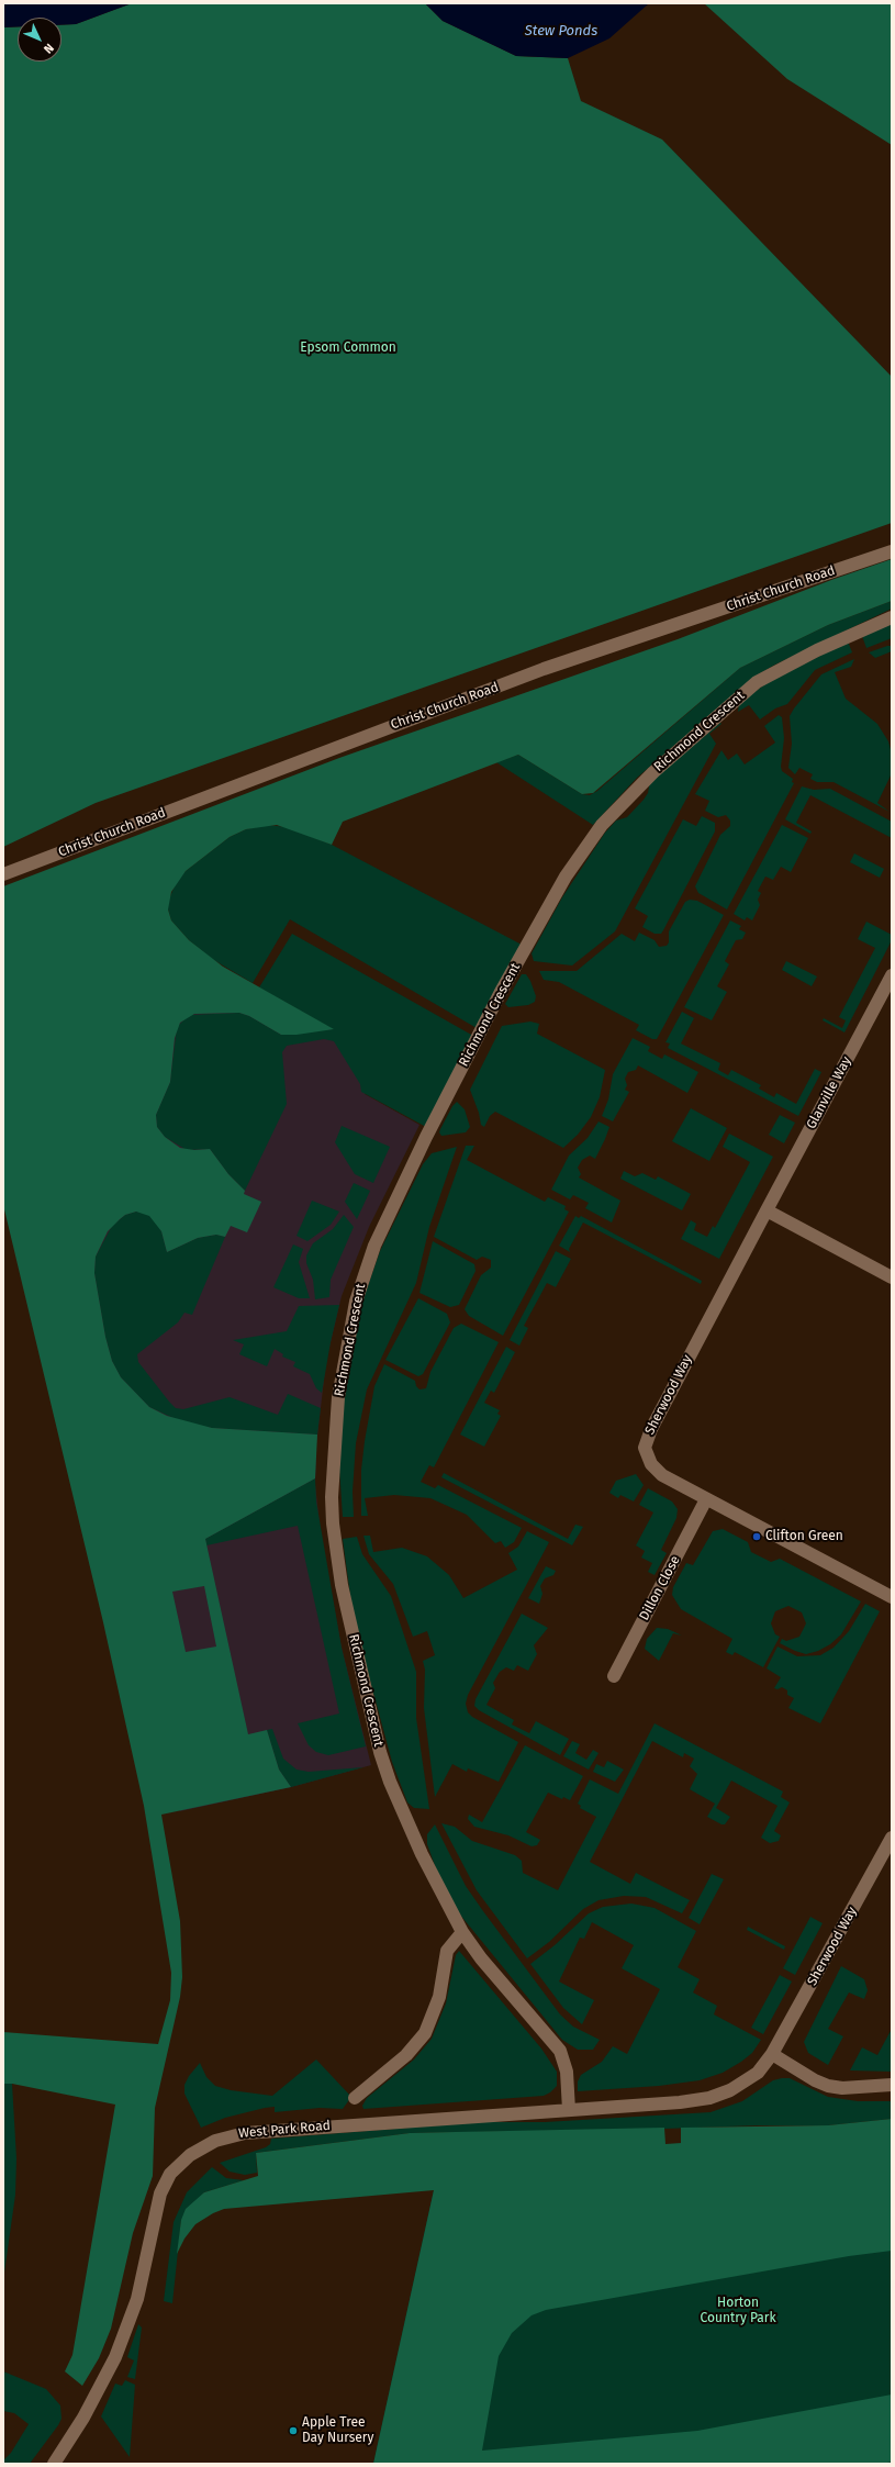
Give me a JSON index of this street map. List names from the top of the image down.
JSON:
{
  "streets": {
    "street": [
      "Christ Church Road",
      "Richmond Crescent",
      "Glanville Way",
      "Sherwood Way",
      "Dillon Close",
      "West Park Road"
    ]
  },
  "crossings": [
    ["Richmond Crescent", "Sherwood Way"],
    ["Richmond Crescent", "West Park Road"],
    ["Glanville Way", "Sherwood Way"],
    ["Sherwood Way", "Dillon Close"],
    ["Sherwood Way", "West Park Road"]
  ],
  "water": ["Stew Ponds"],
  "parks": ["Epsom Common", "Horton Country Park"],
  "places": ["Clifton Green", "Apple Tree Day Nursery"],
  "north": "bottom right"
}
